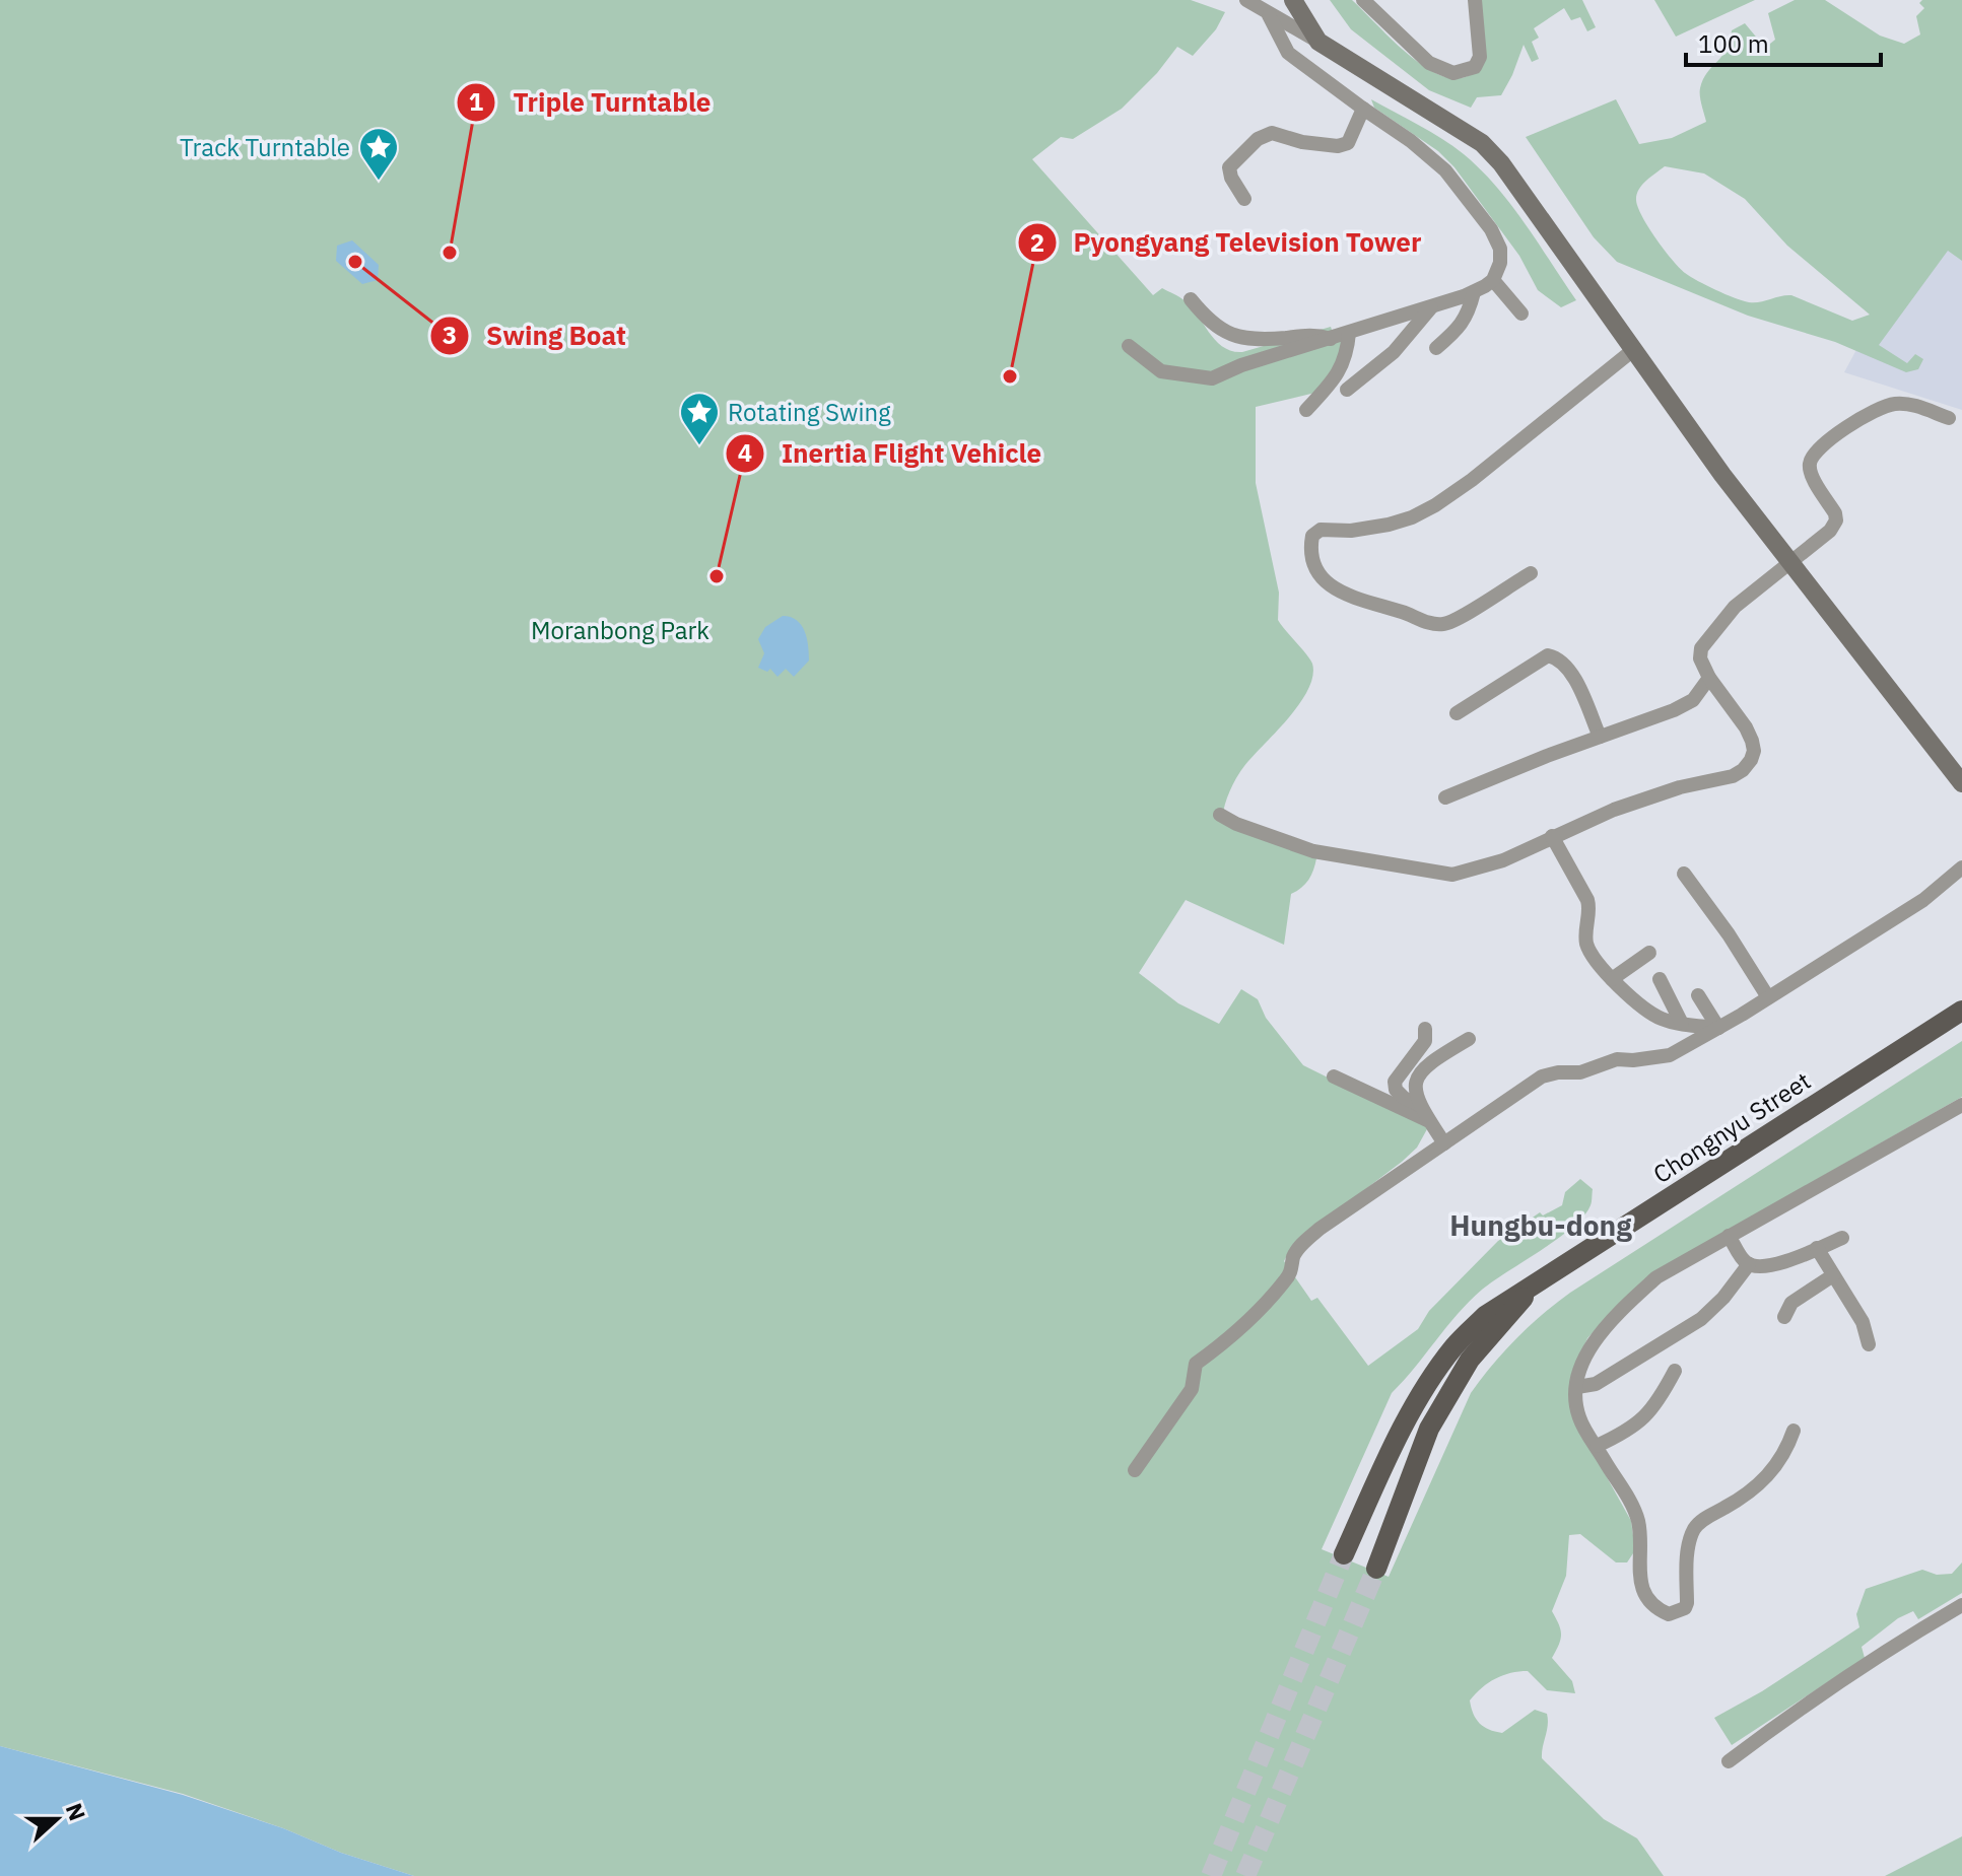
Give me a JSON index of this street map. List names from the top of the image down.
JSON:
{
  "streets": {
    "main road": ["Chongnyu Street"]
  },
  "districts": ["Hungbu-dong"],
  "parks": ["Moranbong Park"],
  "places": {
    "place": ["Track Turntable", "Rotating Swing"],
    "other": [
      "Triple Turntable",
      "Swing Boat",
      "Pyongyang Television Tower",
      "Inertia Flight Vehicle"
    ]
  },
  "scale_bar": "100 m",
  "north": "right"
}
